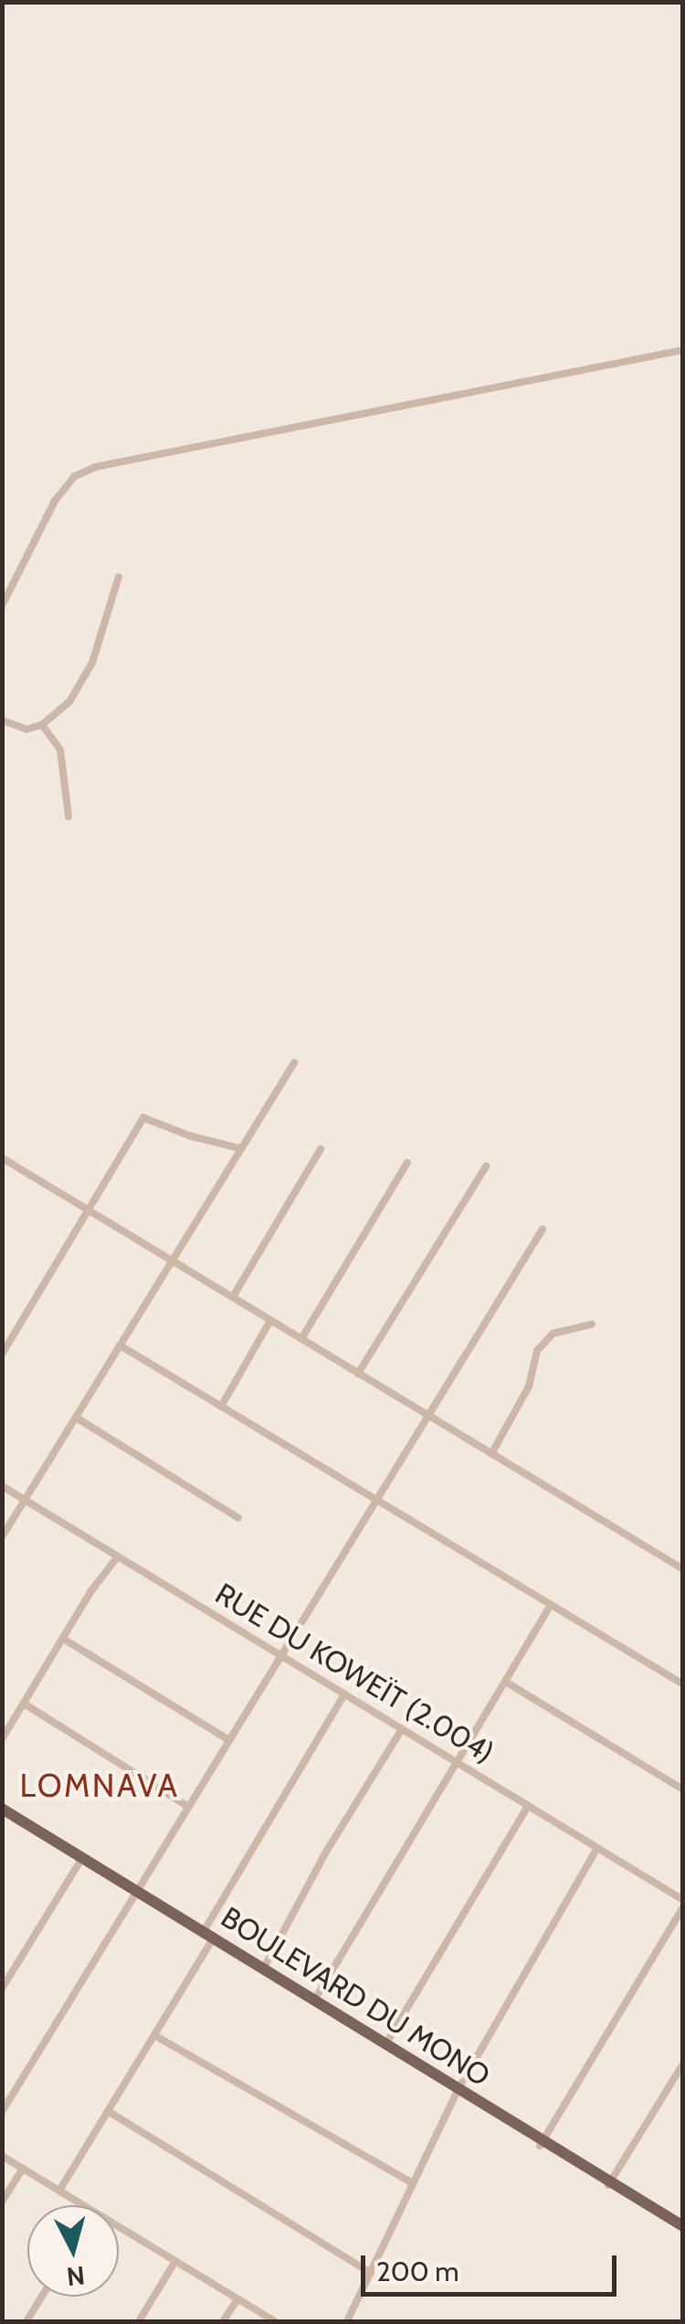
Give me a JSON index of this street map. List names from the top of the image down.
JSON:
{
  "streets": {
    "main road": ["BOULEVARD DU MONO"],
    "street": ["RUE DU KOWEÏT (2.004)"]
  },
  "districts": ["LOMNAVA"],
  "scale_bar": "200 m",
  "north": "bottom"
}
